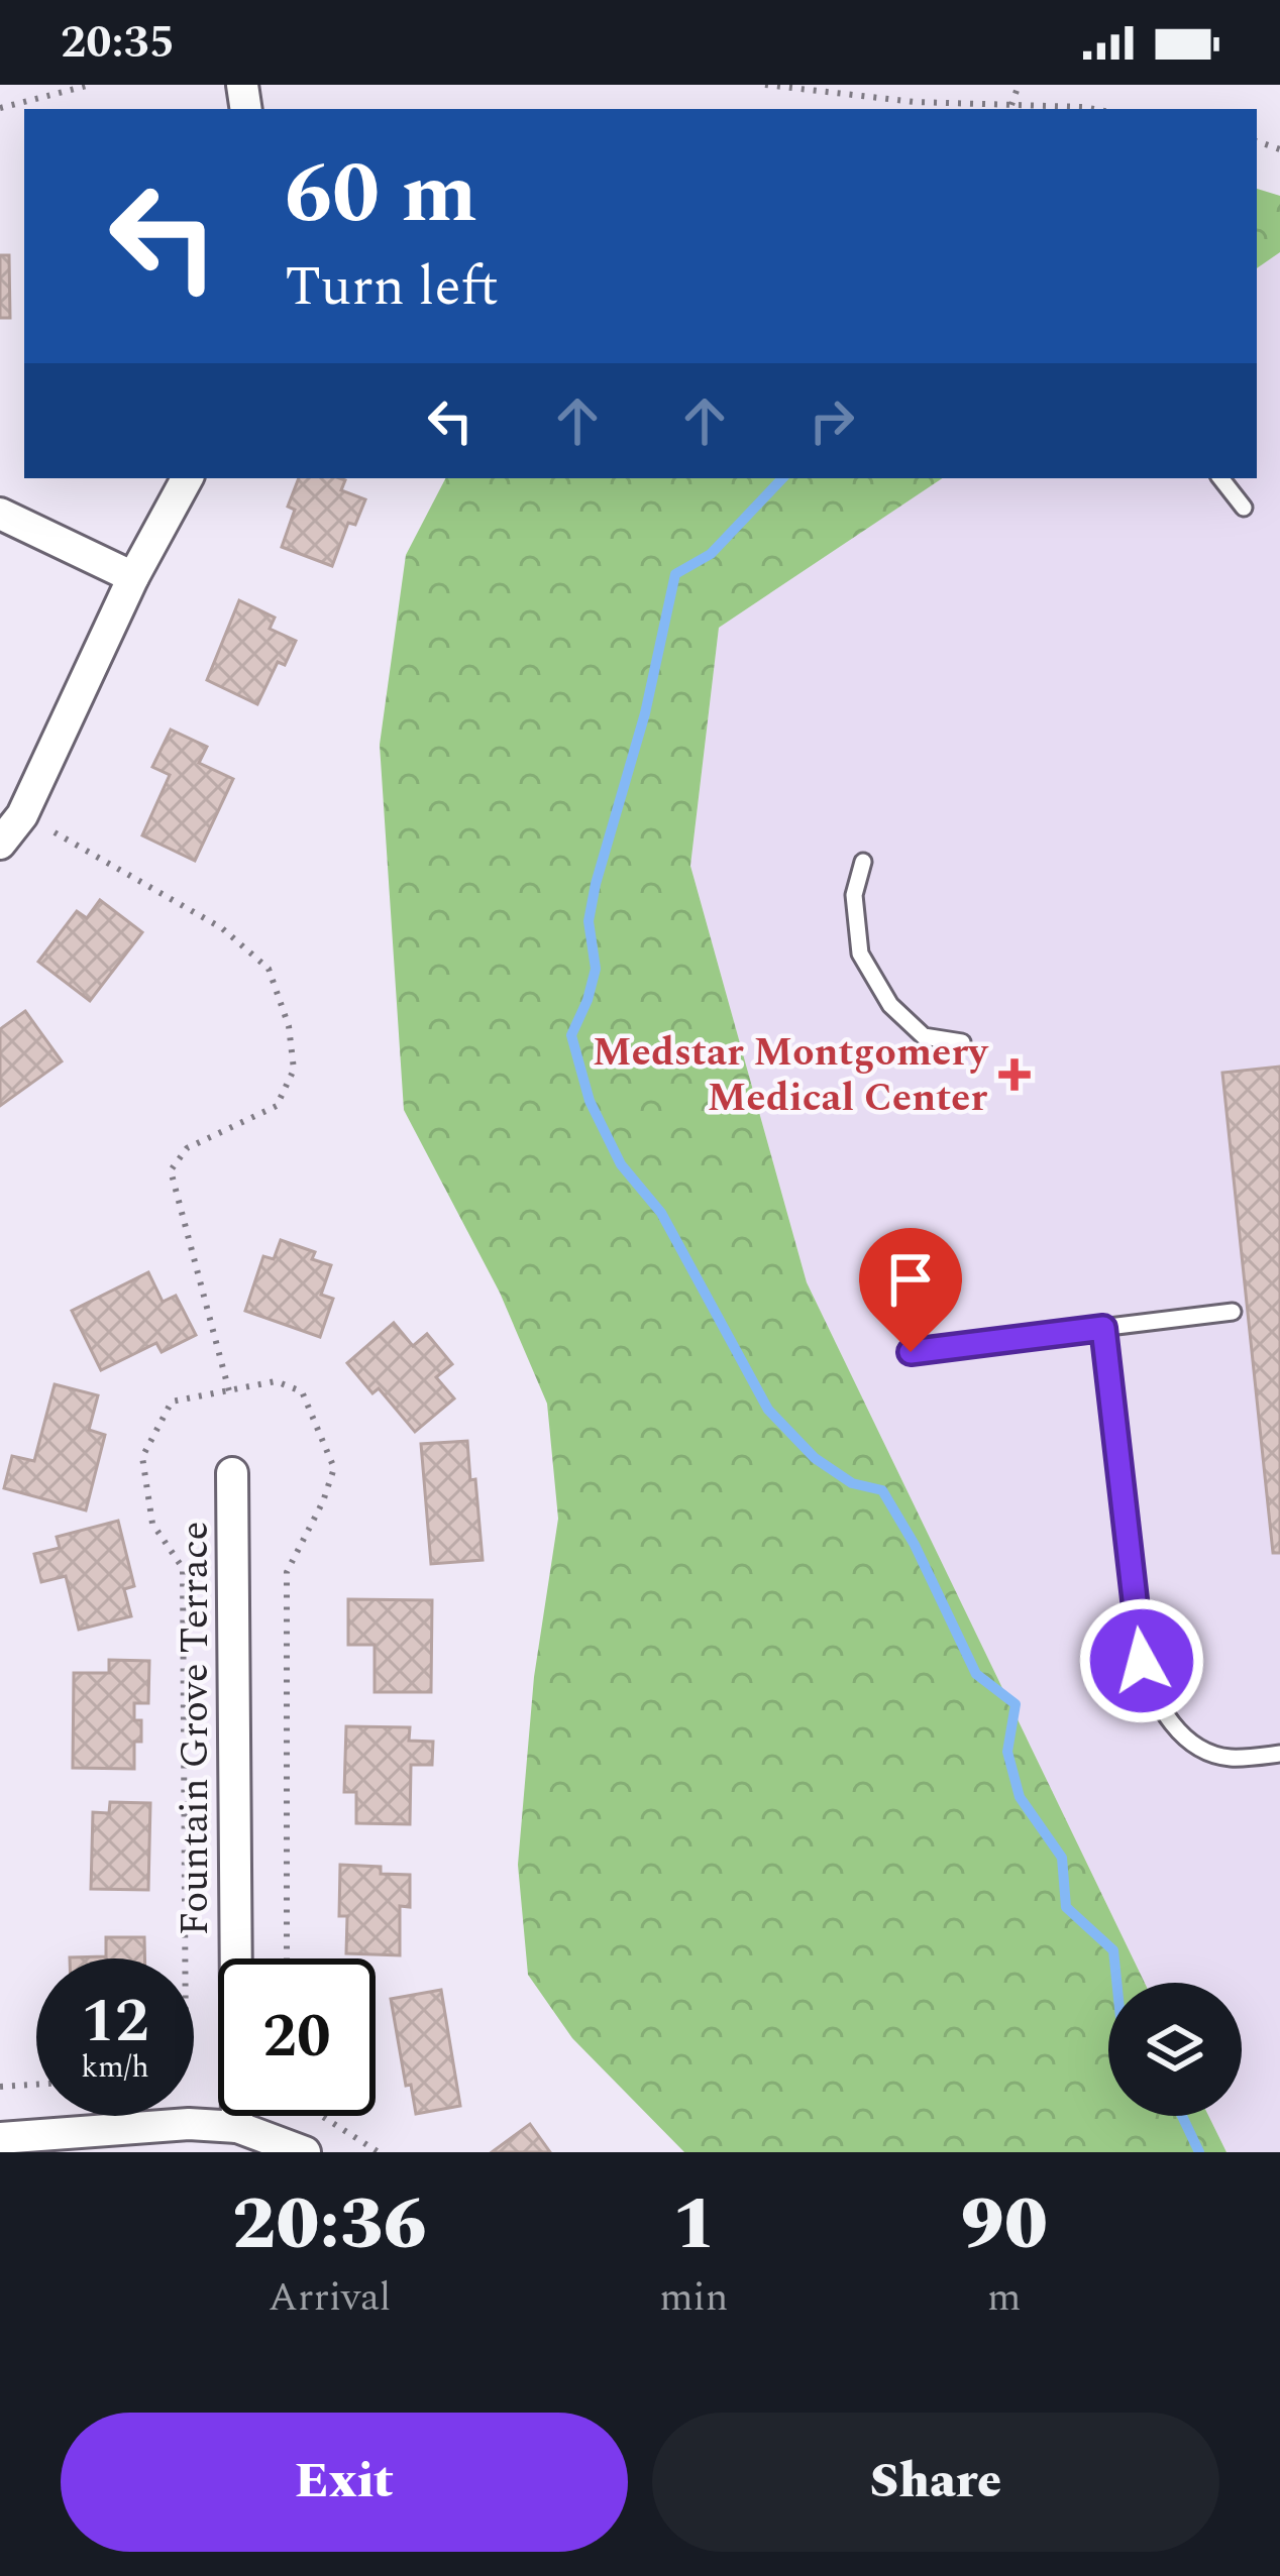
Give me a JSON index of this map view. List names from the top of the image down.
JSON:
{
  "streets": {
    "street": ["Fountain Grove Terrace"]
  },
  "places": {
    "health": ["Medstar Montgomery Medical Center"]
  },
  "page": {
    "status": "20:35",
    "turn": ["60 m", "Turn left"],
    "speed": "12 km/h",
    "limit": "20",
    "eta": [
      "20:36",
      "Arrival",
      "1",
      "min",
      "90",
      "m"
    ],
    "buttons": ["Exit", "Share"]
  }
}
